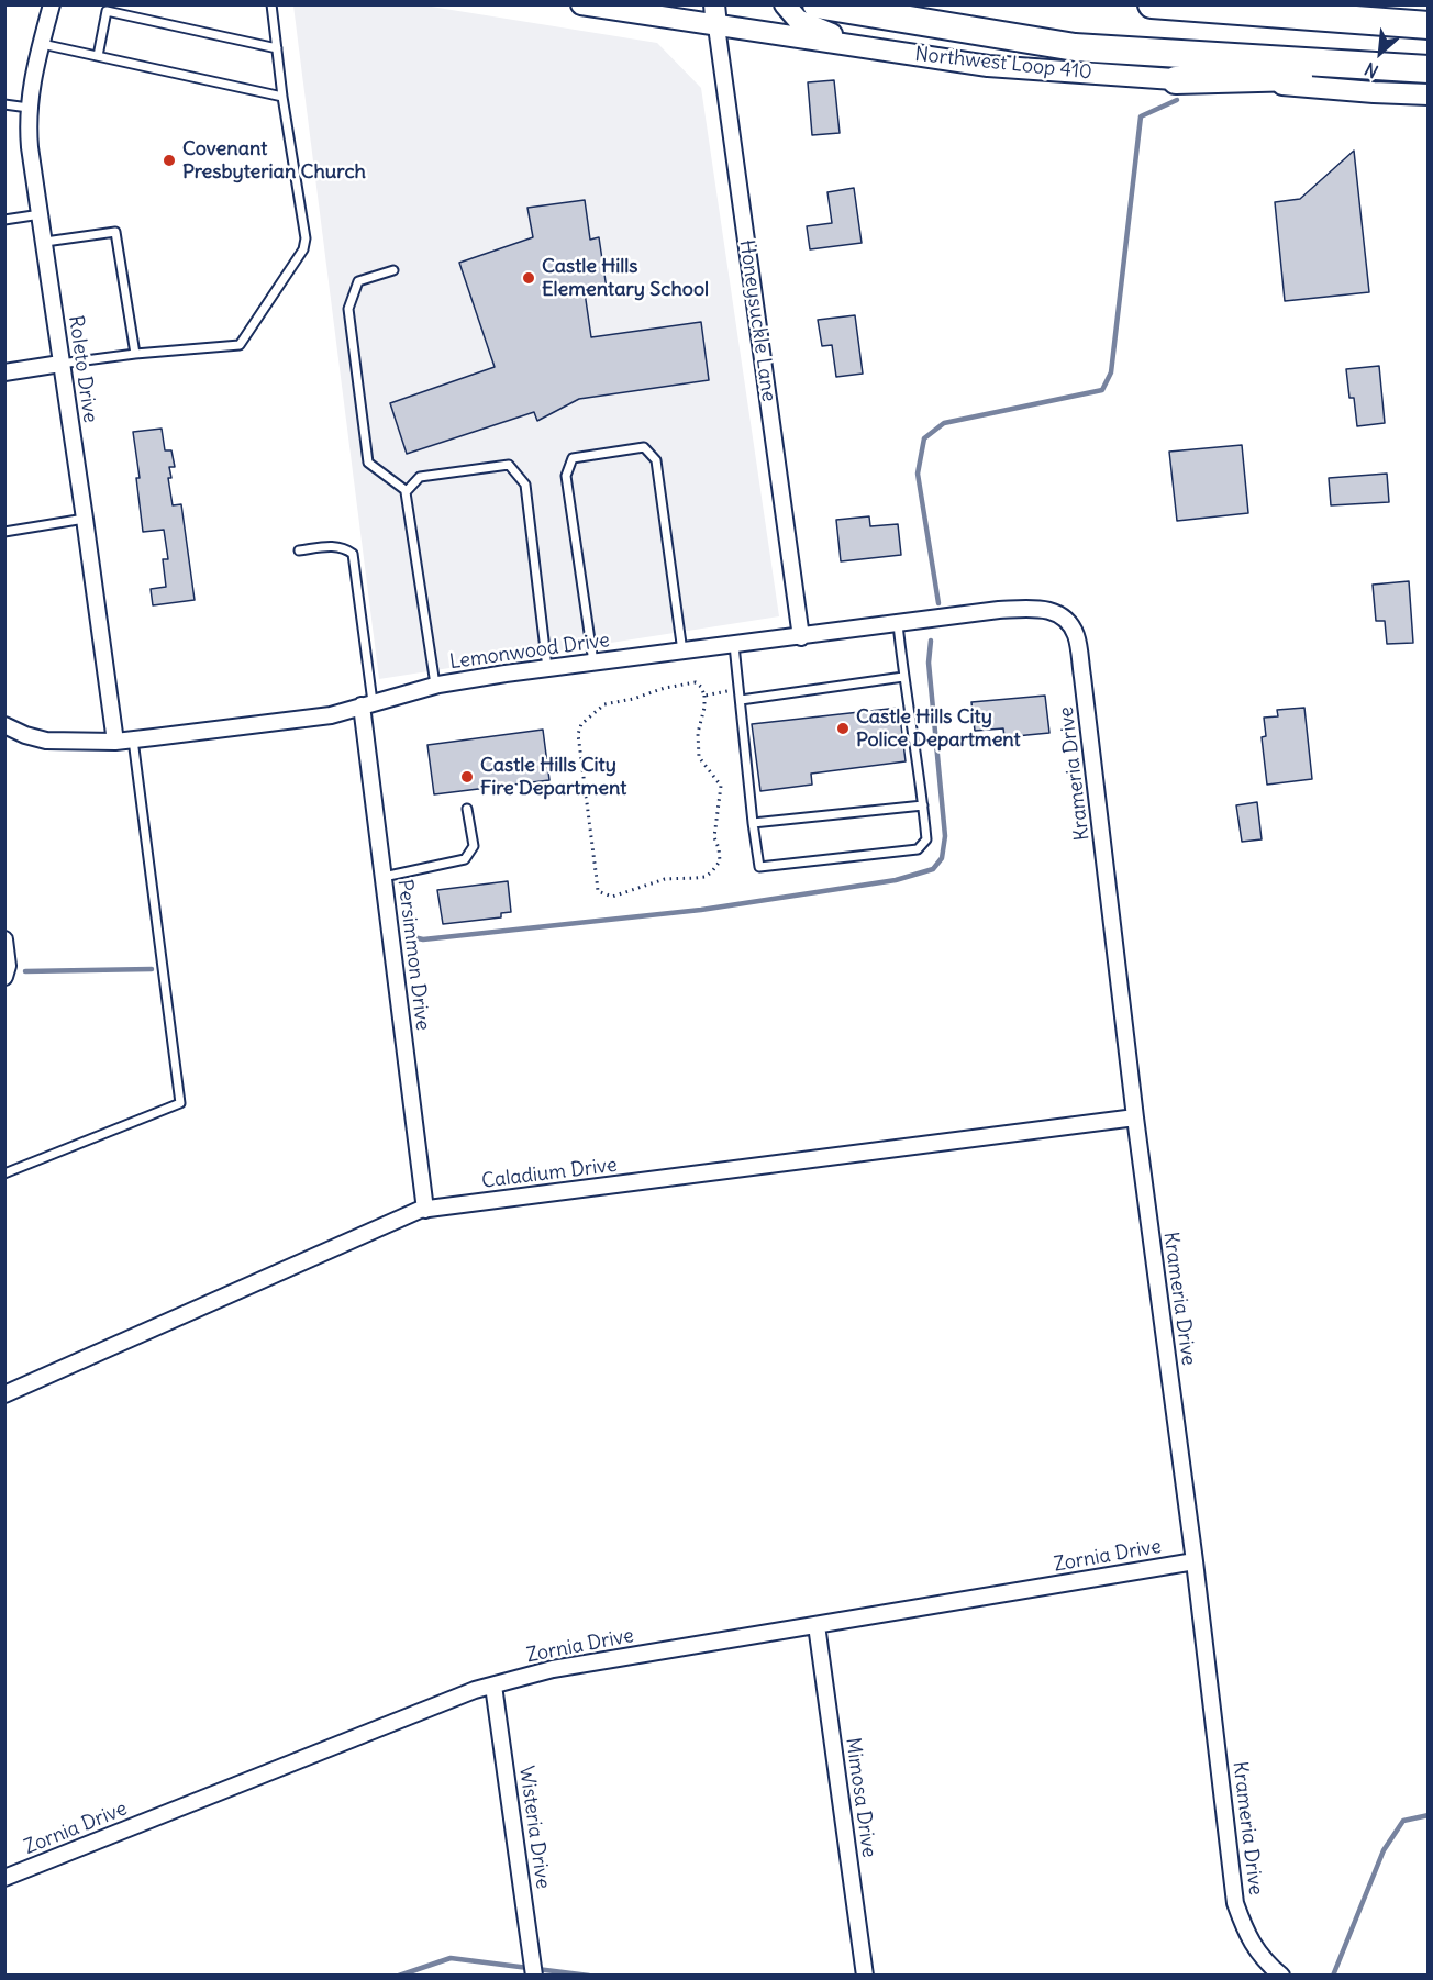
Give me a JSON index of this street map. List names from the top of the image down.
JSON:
{
  "streets": {
    "main road": ["Northwest Loop 410", "Honeysuckle Lane"],
    "street": [
      "Roleto Drive",
      "Lemonwood Drive",
      "Krameria Drive",
      "Persimmon Drive",
      "Caladium Drive",
      "Zornia Drive",
      "Mimosa Drive",
      "Wisteria Drive"
    ]
  },
  "crossings": [
    ["Northwest Loop 410", "Honeysuckle Lane"],
    ["Honeysuckle Lane", "Lemonwood Drive"],
    ["Roleto Drive", "Lemonwood Drive"],
    ["Lemonwood Drive", "Krameria Drive"],
    ["Lemonwood Drive", "Persimmon Drive"],
    ["Krameria Drive", "Caladium Drive"],
    ["Krameria Drive", "Zornia Drive"],
    ["Persimmon Drive", "Caladium Drive"],
    ["Zornia Drive", "Mimosa Drive"],
    ["Zornia Drive", "Wisteria Drive"]
  ],
  "places": [
    "Covenant Presbyterian Church",
    "Castle Hills Elementary School",
    "Castle Hills City Police Department",
    "Castle Hills City Fire Department"
  ],
  "north": "bottom left"
}
